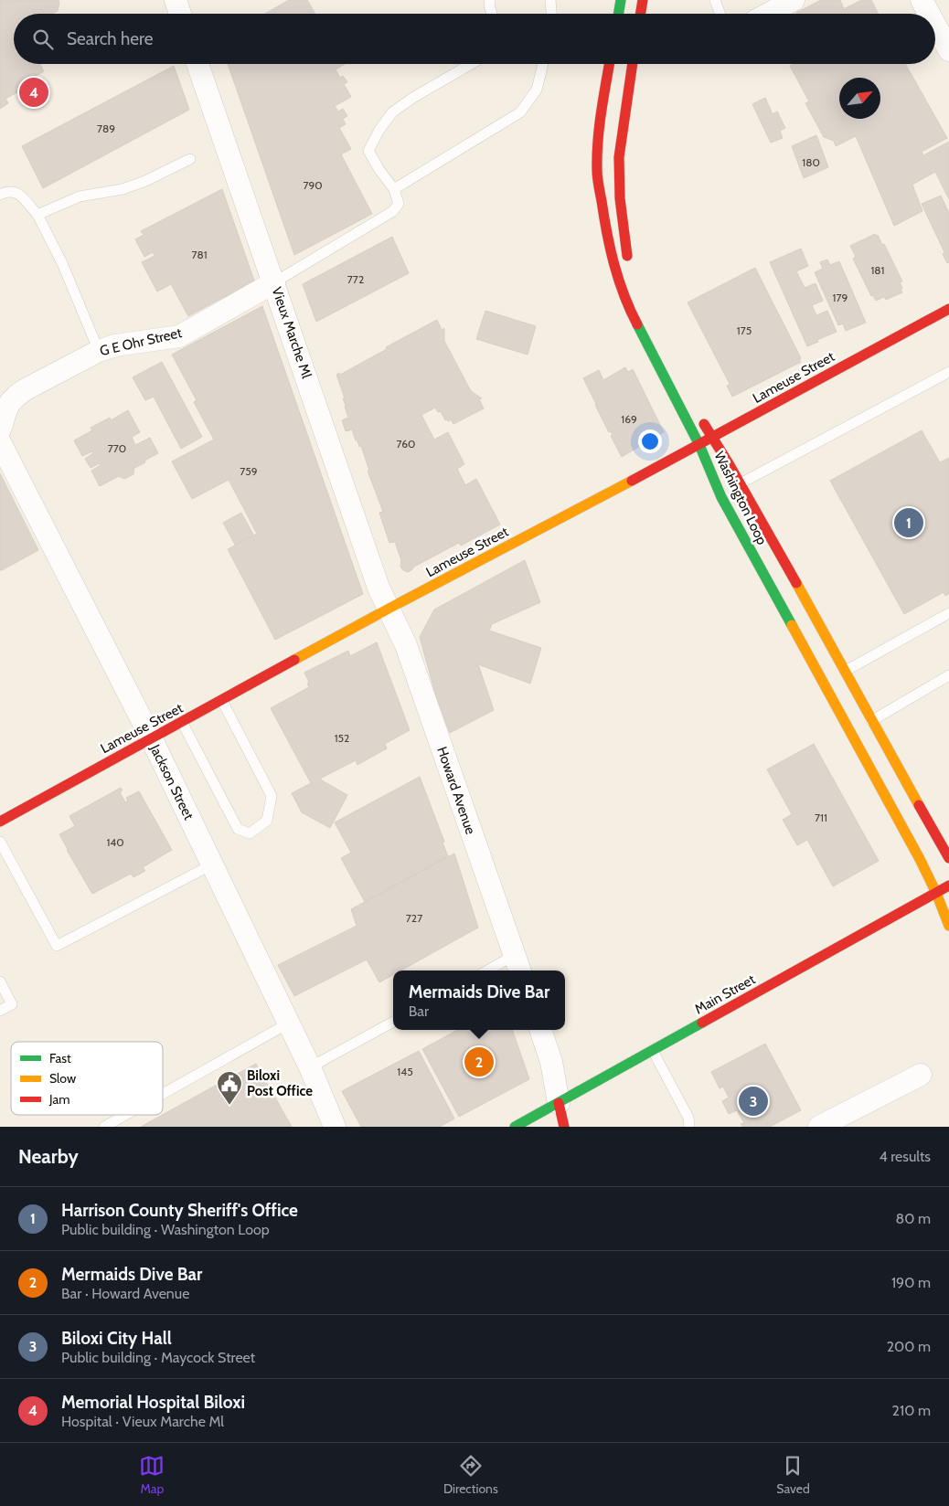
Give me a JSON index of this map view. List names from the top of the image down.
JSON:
{
  "streets": {
    "main road": ["Lameuse Street", "Washington Loop", "Main Street"],
    "street": [
      "Vieux Marche Ml",
      "G E Ohr Street",
      "Jackson Street",
      "Howard Avenue"
    ]
  },
  "crossings": [
    ["Vieux Marche Ml", "G E Ohr Street"],
    ["Vieux Marche Ml", "Lameuse Street"],
    ["Vieux Marche Ml", "Howard Avenue"],
    ["Lameuse Street", "Washington Loop"],
    ["Lameuse Street", "Jackson Street"],
    ["Lameuse Street", "Howard Avenue"],
    ["Washington Loop", "Main Street"]
  ],
  "places": {
    "public building": ["Biloxi Post Office"]
  },
  "house_numbers": [
    "789",
    "180",
    "790",
    "781",
    "181",
    "772",
    "179",
    "175",
    "169",
    "760",
    "770",
    "759",
    "152",
    "711",
    "140",
    "727",
    "145"
  ],
  "legend": ["Fast", "Slow", "Jam"],
  "north": "top right",
  "page": {
    "search": "Search here",
    "pins": [
      "4",
      "1",
      "2",
      "3"
    ],
    "popup": ["Mermaids Dive Bar", "Bar"],
    "heading": ["Nearby", "4 results"],
    "list": [
      {
        "mark": "1",
        "name": "Harrison County Sheriff's Office",
        "note": "Public building · Washington Loop",
        "value": "80 m"
      },
      {
        "mark": "2",
        "name": "Mermaids Dive Bar",
        "note": "Bar · Howard Avenue",
        "value": "190 m"
      },
      {
        "mark": "3",
        "name": "Biloxi City Hall",
        "note": "Public building · Maycock Street",
        "value": "200 m"
      },
      {
        "mark": "4",
        "name": "Memorial Hospital Biloxi",
        "note": "Hospital · Vieux Marche Ml",
        "value": "210 m"
      }
    ],
    "nav": ["Map", "Directions", "Saved"]
  }
}
